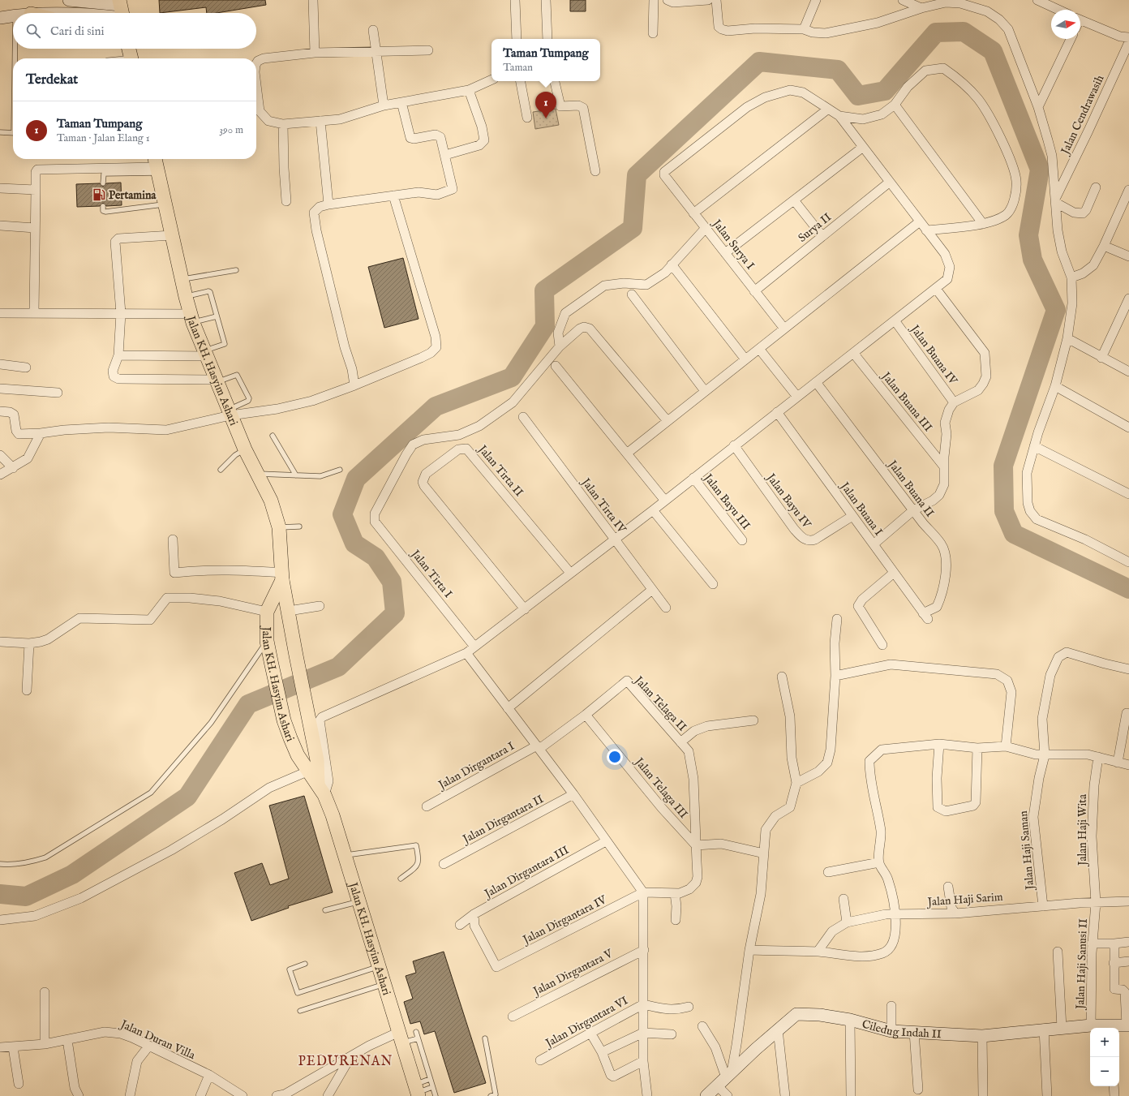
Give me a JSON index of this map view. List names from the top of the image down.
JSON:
{
  "streets": {
    "main road": ["Jalan KH. Hasyim Ashari"],
    "street": [
      "Jalan Cendrawasih",
      "Surya II",
      "Jalan Surya I",
      "Jalan Buana IV",
      "Jalan Buana III",
      "Jalan Tirta II",
      "Jalan Buana II",
      "Jalan Bayu IV",
      "Jalan Bayu III",
      "Jalan Tirta IV",
      "Jalan Buana I",
      "Jalan Tirta I",
      "Jalan Telaga II",
      "Jalan Dirgantara I",
      "Jalan Telaga III",
      "Jalan Dirgantara II",
      "Jalan Haji Wita",
      "Jalan Haji Saman",
      "Jalan Dirgantara III",
      "Jalan Haji Sarim",
      "Jalan Dirgantara IV",
      "Jalan Haji Sanusi II",
      "Jalan Dirgantara V",
      "Jalan Dirgantara VI",
      "Ciledug Indah II",
      "Jalan Duran Villa"
    ]
  },
  "crossings": [
    ["Surya II", "Jalan Surya I"],
    ["Jalan Buana II", "Jalan Buana I"],
    ["Jalan Bayu IV", "Jalan Buana I"],
    ["Jalan Telaga II", "Jalan Dirgantara I"],
    ["Jalan Telaga II", "Jalan Telaga III"],
    ["Jalan Telaga II", "Jalan Dirgantara IV"],
    ["Jalan Haji Wita", "Jalan Haji Sarim"],
    ["Jalan Haji Wita", "Jalan Haji Sanusi II"],
    ["Jalan Haji Saman", "Jalan Haji Sarim"],
    ["Jalan Dirgantara III", "Jalan Dirgantara IV"],
    ["Jalan Haji Sarim", "Jalan Haji Sanusi II"],
    ["Jalan Haji Sanusi II", "Ciledug Indah II"]
  ],
  "districts": ["PEDURENAN"],
  "places": {
    "fuel station": ["Pertamina"]
  },
  "north": "right",
  "page": {
    "search": "Cari di sini",
    "popup": ["Taman Tumpang", "Taman"],
    "heading": "Terdekat",
    "pins": "1",
    "list": [
      {
        "mark": "1",
        "name": "Taman Tumpang",
        "note": "Taman · Jalan Elang 1",
        "value": "390 m"
      }
    ],
    "map_buttons": ["+", "−"]
  }
}
